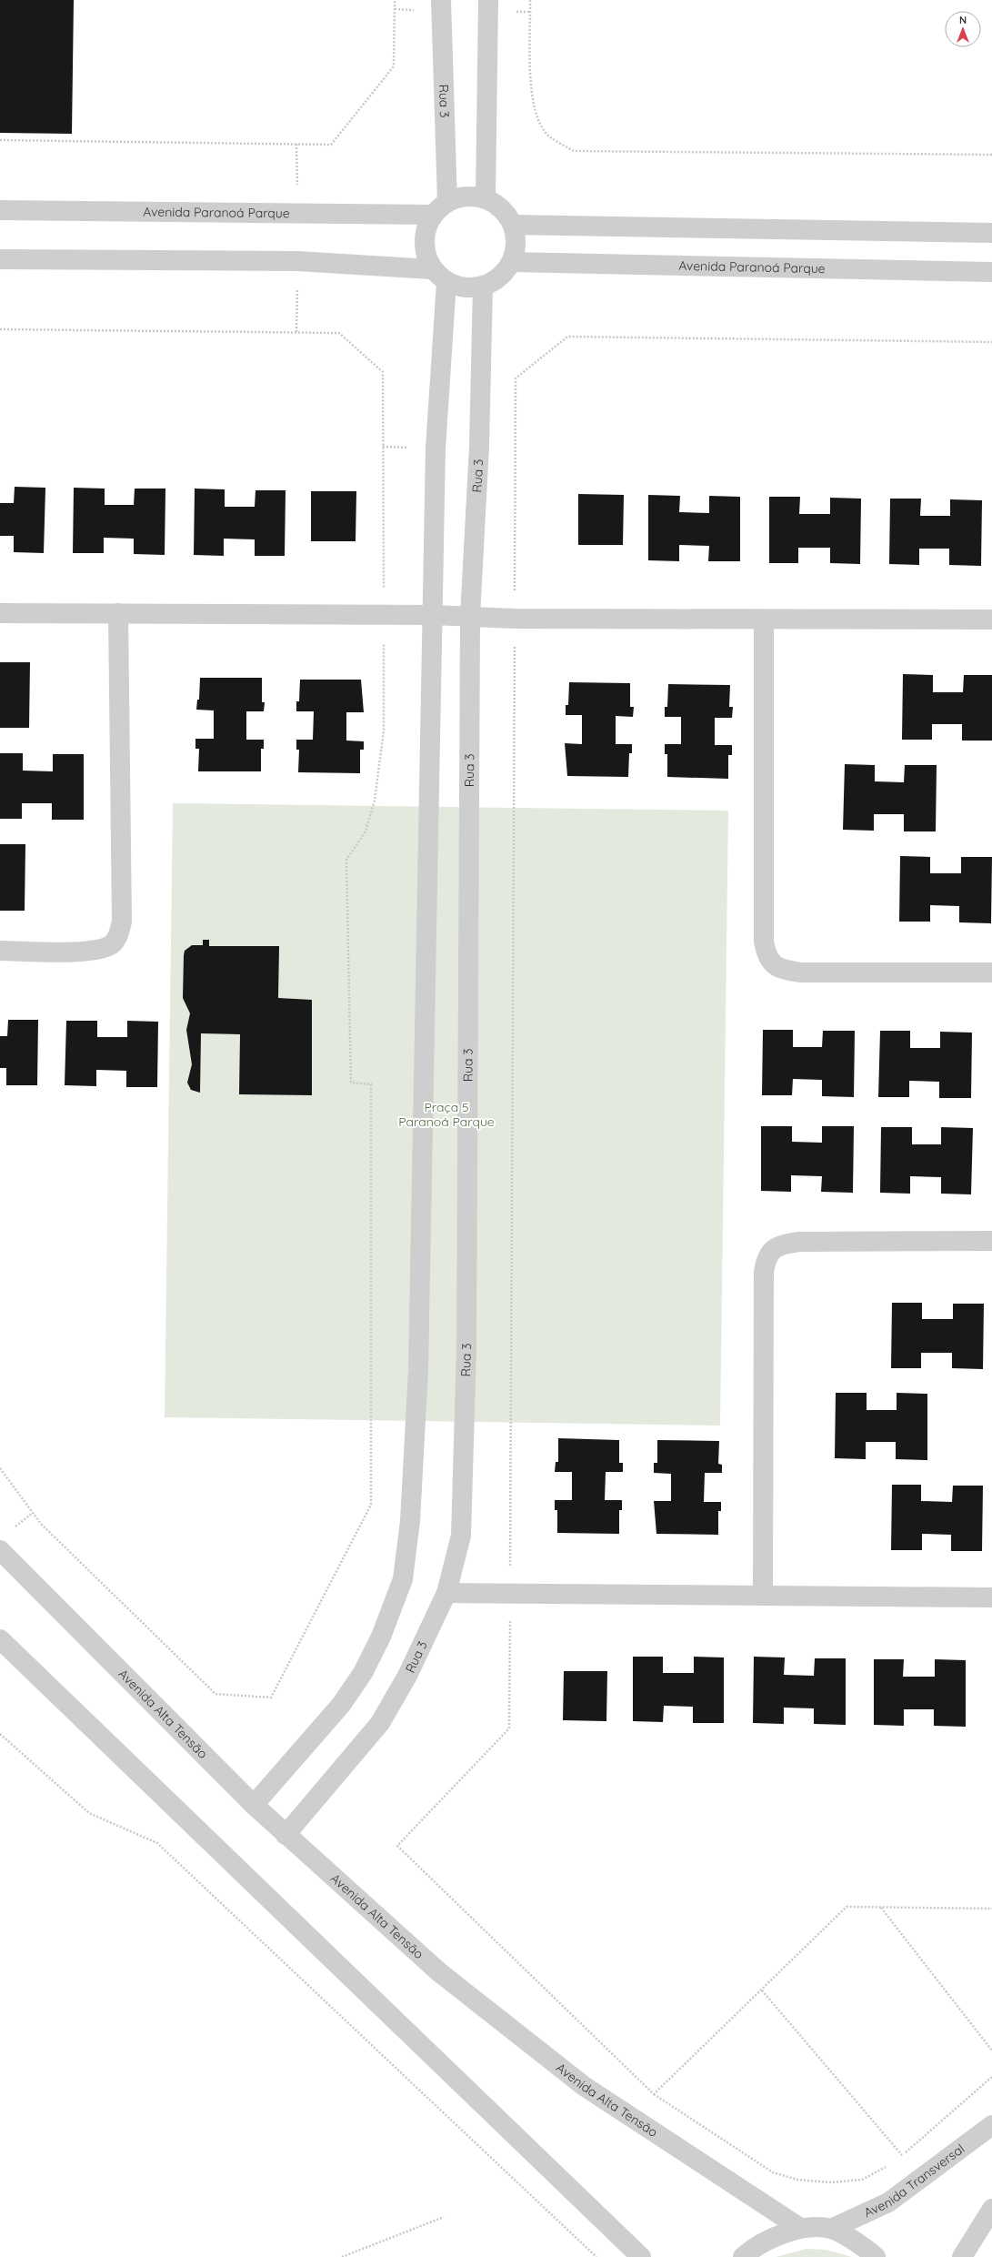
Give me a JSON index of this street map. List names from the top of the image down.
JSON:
{
  "streets": {
    "street": [
      "Rua 3",
      "Avenida Paranoá Parque",
      "Avenida Alta Tensāo",
      "Avenida Transversal"
    ]
  },
  "crossings": [
    ["Rua 3", "Avenida Paranoá Parque"],
    ["Rua 3", "Avenida Alta Tensāo"]
  ],
  "parks": ["Praça 5 Paranoá Parque"],
  "north": "top"
}
